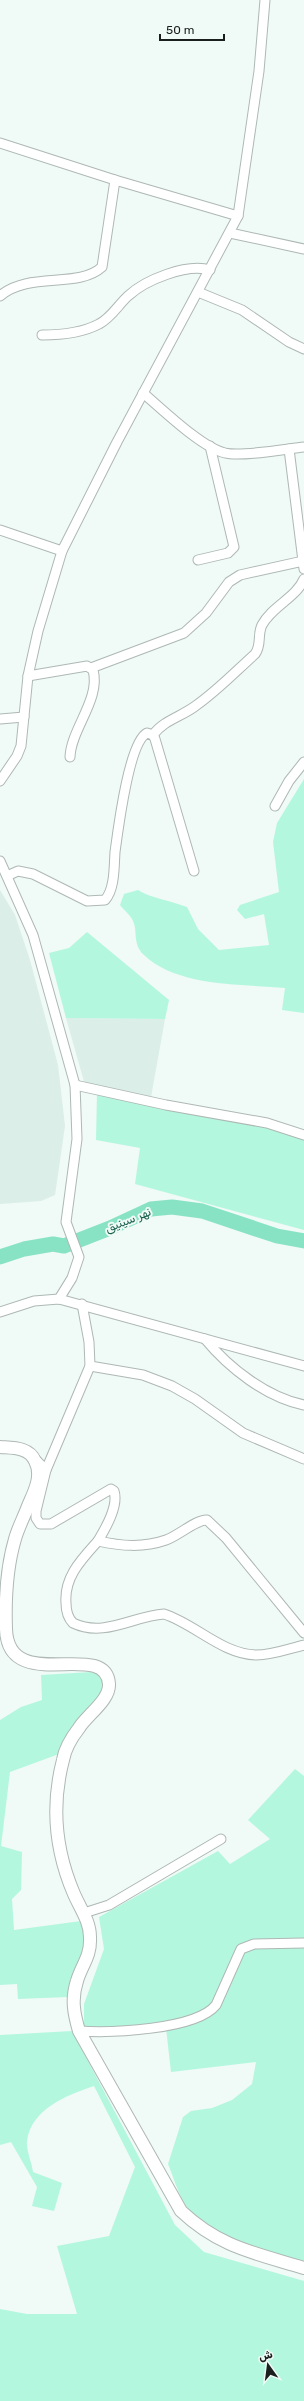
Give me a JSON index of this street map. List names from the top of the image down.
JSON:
{
  "water": ["نهر سينيق"],
  "scale_bar": "50 m",
  "north": "top"
}
